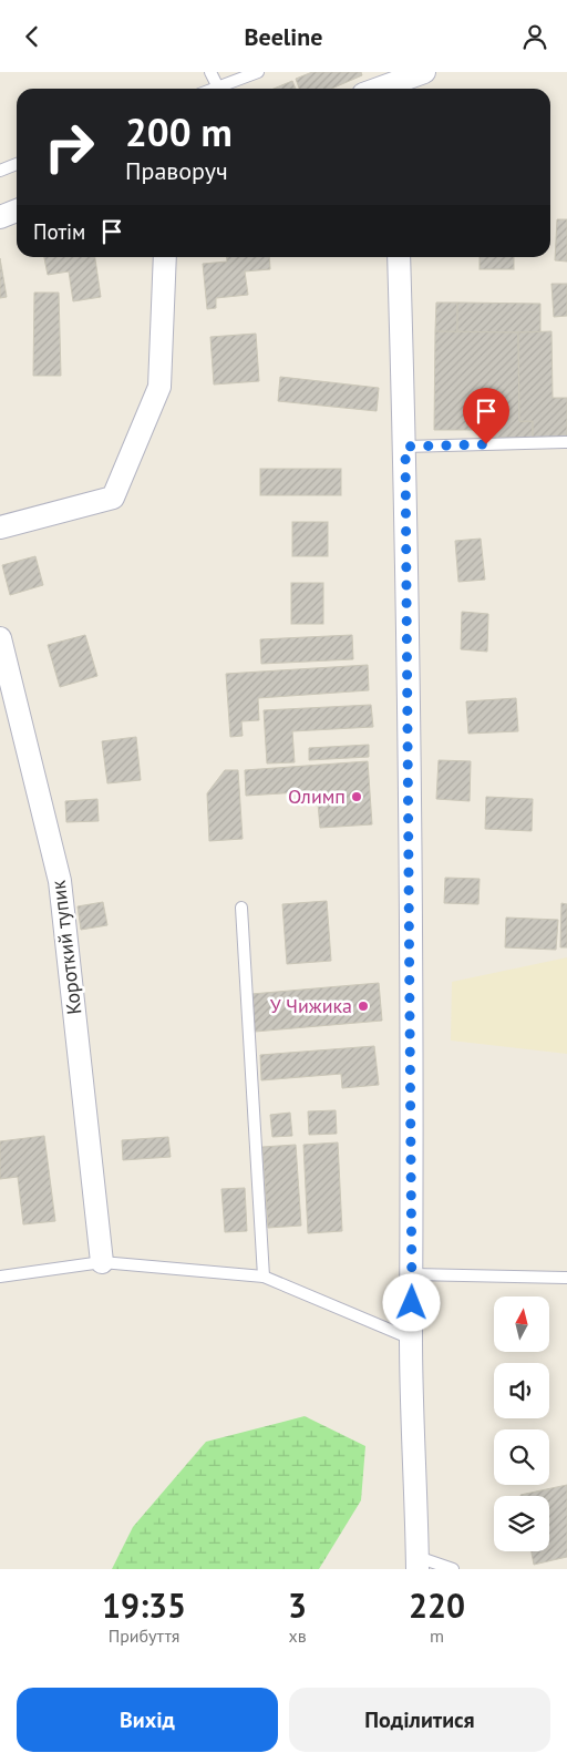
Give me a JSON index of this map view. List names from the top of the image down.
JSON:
{
  "streets": {
    "street": ["Короткий тупик"]
  },
  "places": ["Олимп", "У Чижика"],
  "north": "top",
  "page": {
    "header": "Beeline",
    "turn": ["200 m", "Праворуч"],
    "then": "Потім",
    "eta": [
      "19:35",
      "Прибуття",
      "3",
      "хв",
      "220",
      "m"
    ],
    "buttons": ["Вихід", "Поділитися"]
  }
}
